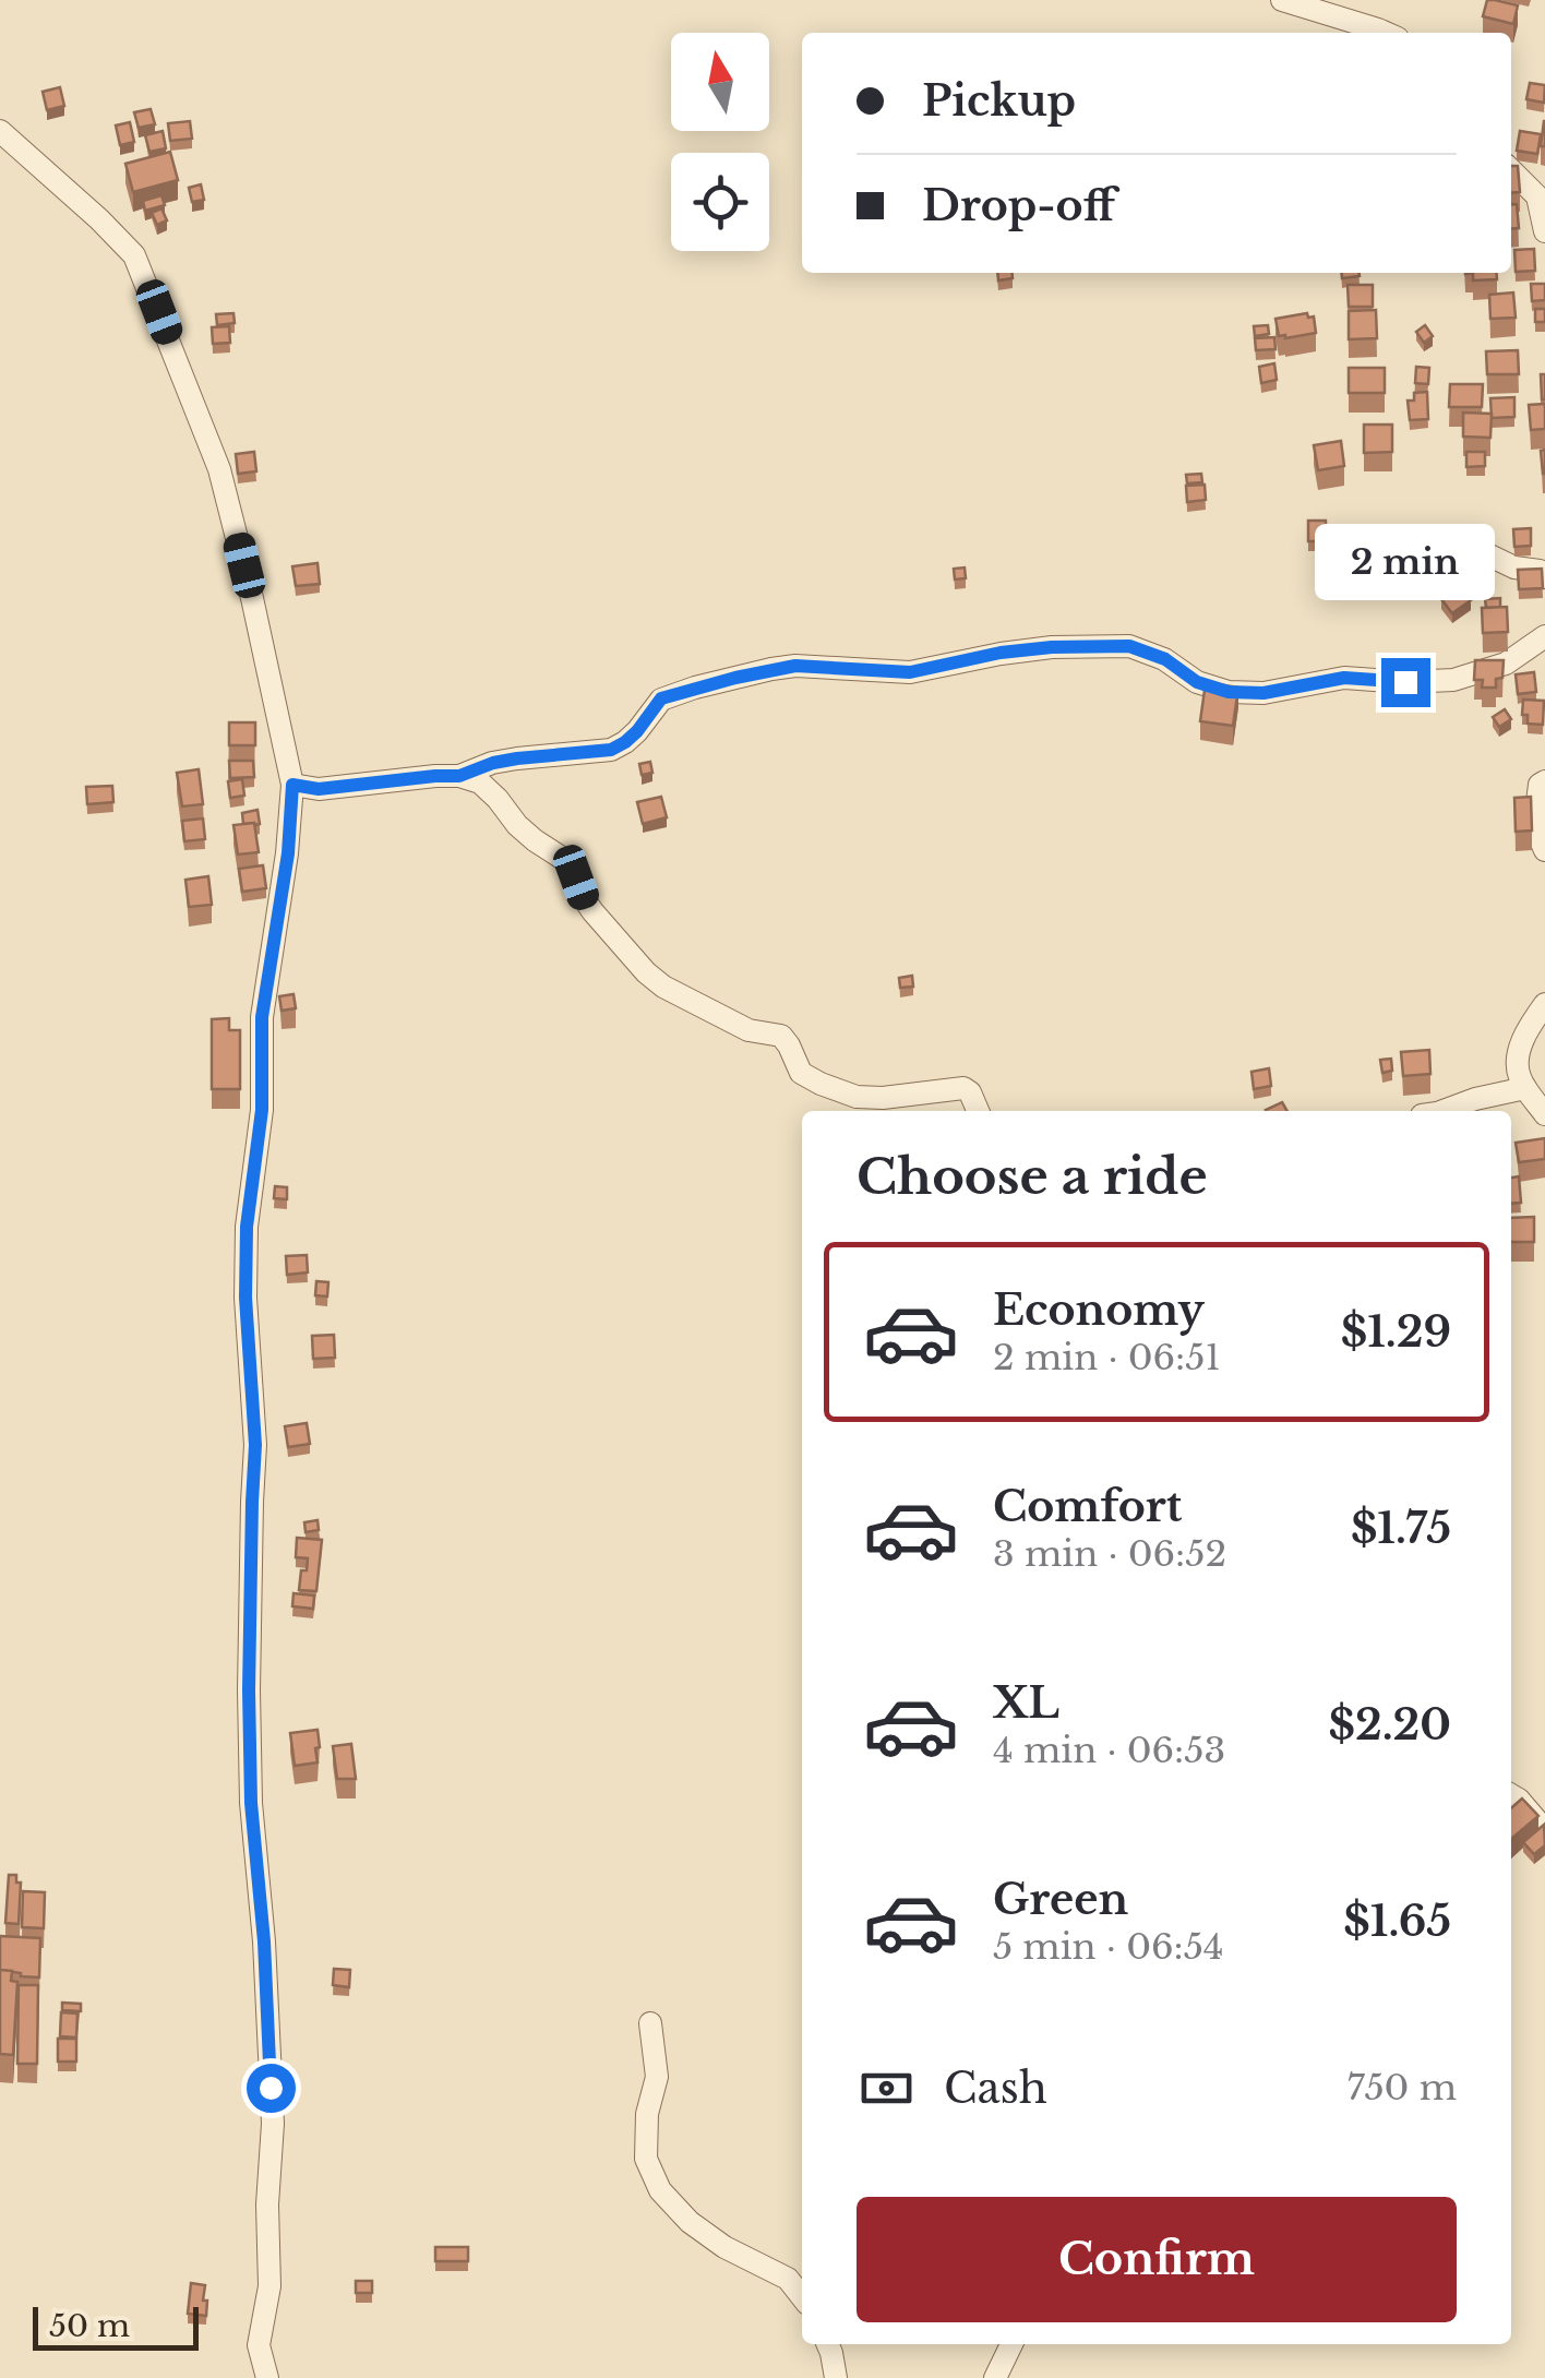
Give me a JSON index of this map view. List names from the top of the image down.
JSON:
{
  "scale_bar": "50 m",
  "north": "top",
  "page": {
    "banner": ["Pickup", "Drop-off"],
    "bubble": "2 min",
    "heading": "Choose a ride",
    "list": [
      {
        "name": "Economy",
        "note": "2 min · 06:51",
        "value": "$1.29"
      },
      {
        "name": "Comfort",
        "note": "3 min · 06:52",
        "value": "$1.75"
      },
      {
        "name": "XL",
        "note": "4 min · 06:53",
        "value": "$2.20"
      },
      {
        "name": "Green",
        "note": "5 min · 06:54",
        "value": "$1.65"
      }
    ],
    "pay": ["Cash", "750 m"],
    "buttons": "Confirm",
    "scale": "50 m"
  }
}
